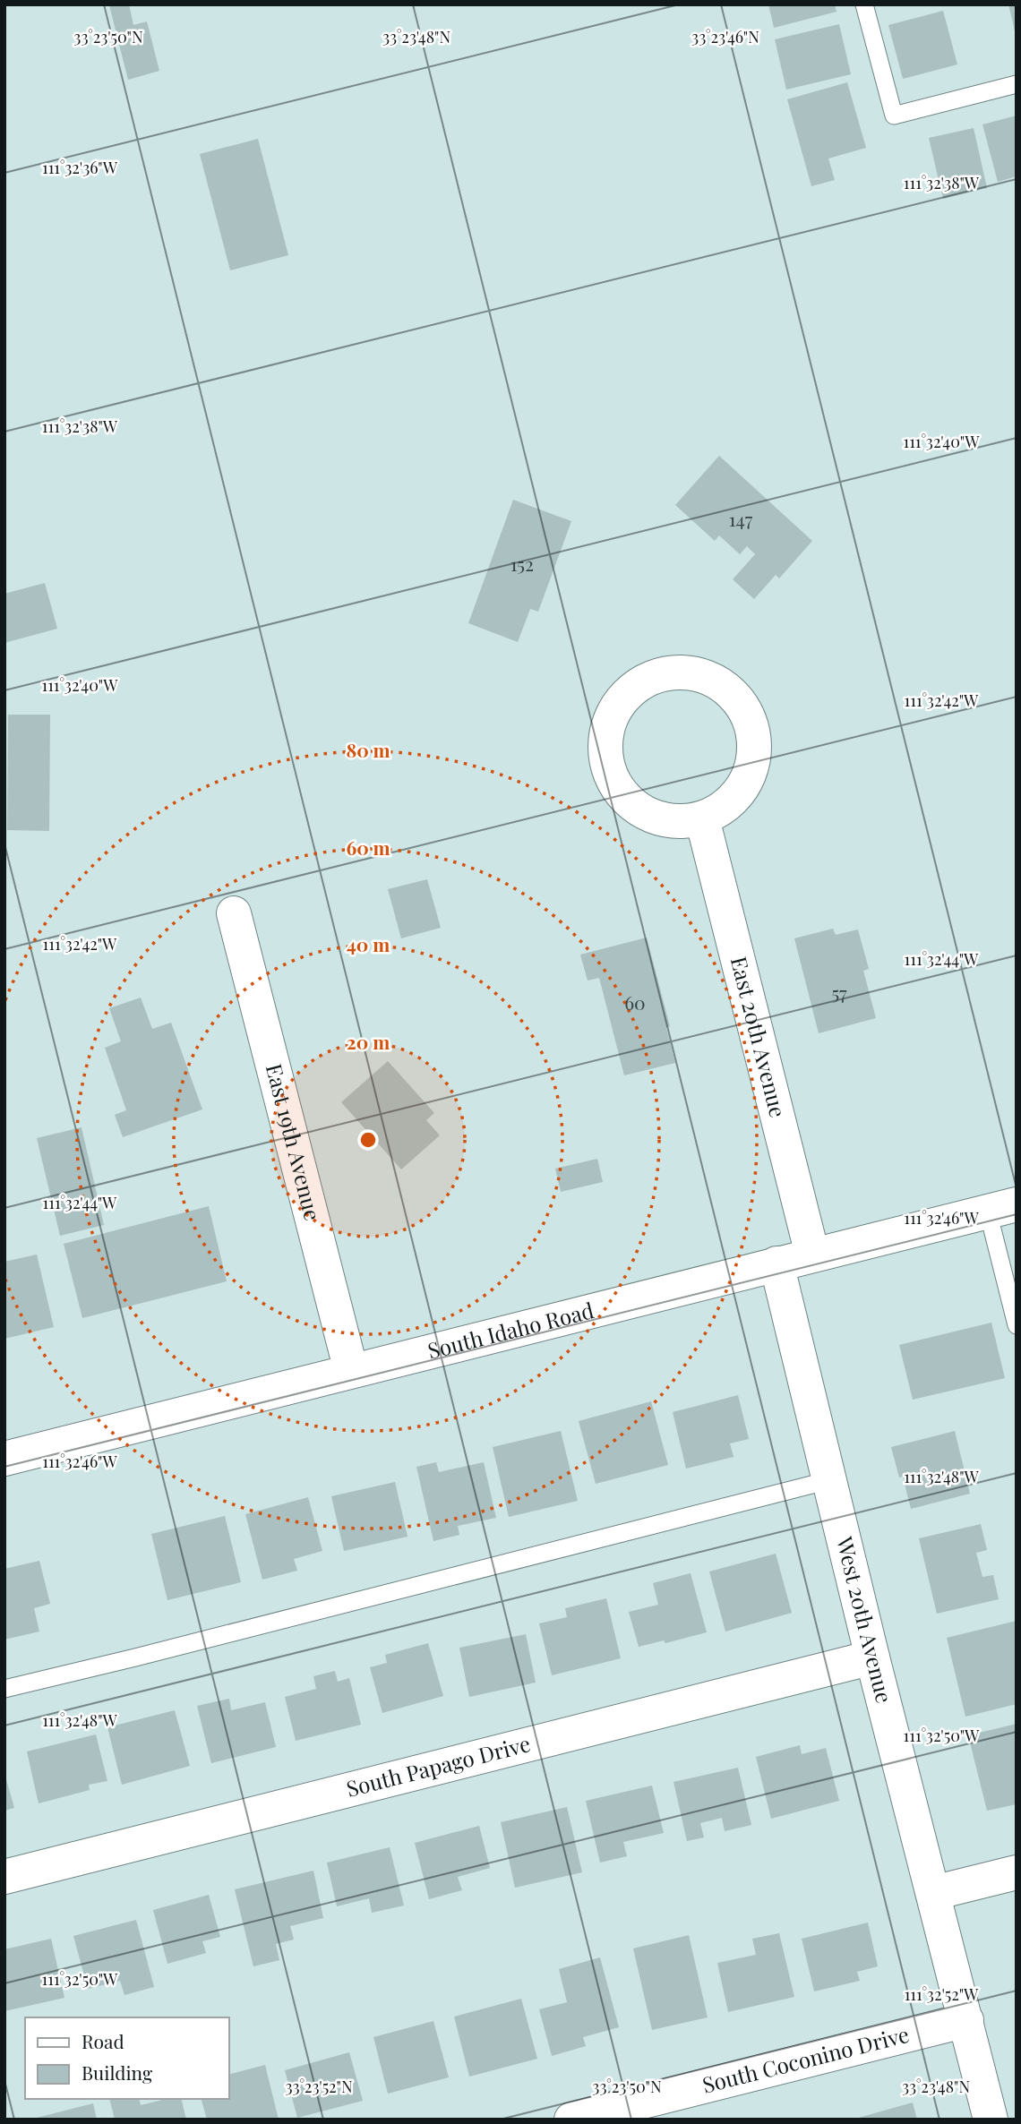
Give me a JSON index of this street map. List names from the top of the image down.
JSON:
{
  "streets": {
    "street": [
      "East 20th Avenue",
      "East 19th Avenue",
      "South Idaho Road",
      "West 20th Avenue",
      "South Papago Drive",
      "South Coconino Drive"
    ]
  },
  "crossings": [
    ["East 20th Avenue", "South Idaho Road"],
    ["East 19th Avenue", "South Idaho Road"],
    ["South Idaho Road", "West 20th Avenue"],
    ["West 20th Avenue", "South Papago Drive"],
    ["West 20th Avenue", "South Coconino Drive"]
  ],
  "house_numbers": [
    "147",
    "152",
    "57",
    "60"
  ],
  "legend": ["Road", "Building"],
  "coordinates": [
    "33°23'50\"N",
    "33°23'48\"N",
    "33°23'46\"N",
    "111°32'36\"W",
    "111°32'38\"W",
    "111°32'40\"W",
    "111°32'42\"W",
    "111°32'44\"W",
    "111°32'46\"W",
    "111°32'48\"W",
    "111°32'50\"W",
    "111°32'52\"W",
    "33°23'52\"N"
  ],
  "rings": [
    "80 m",
    "60 m",
    "40 m",
    "20 m"
  ]
}
